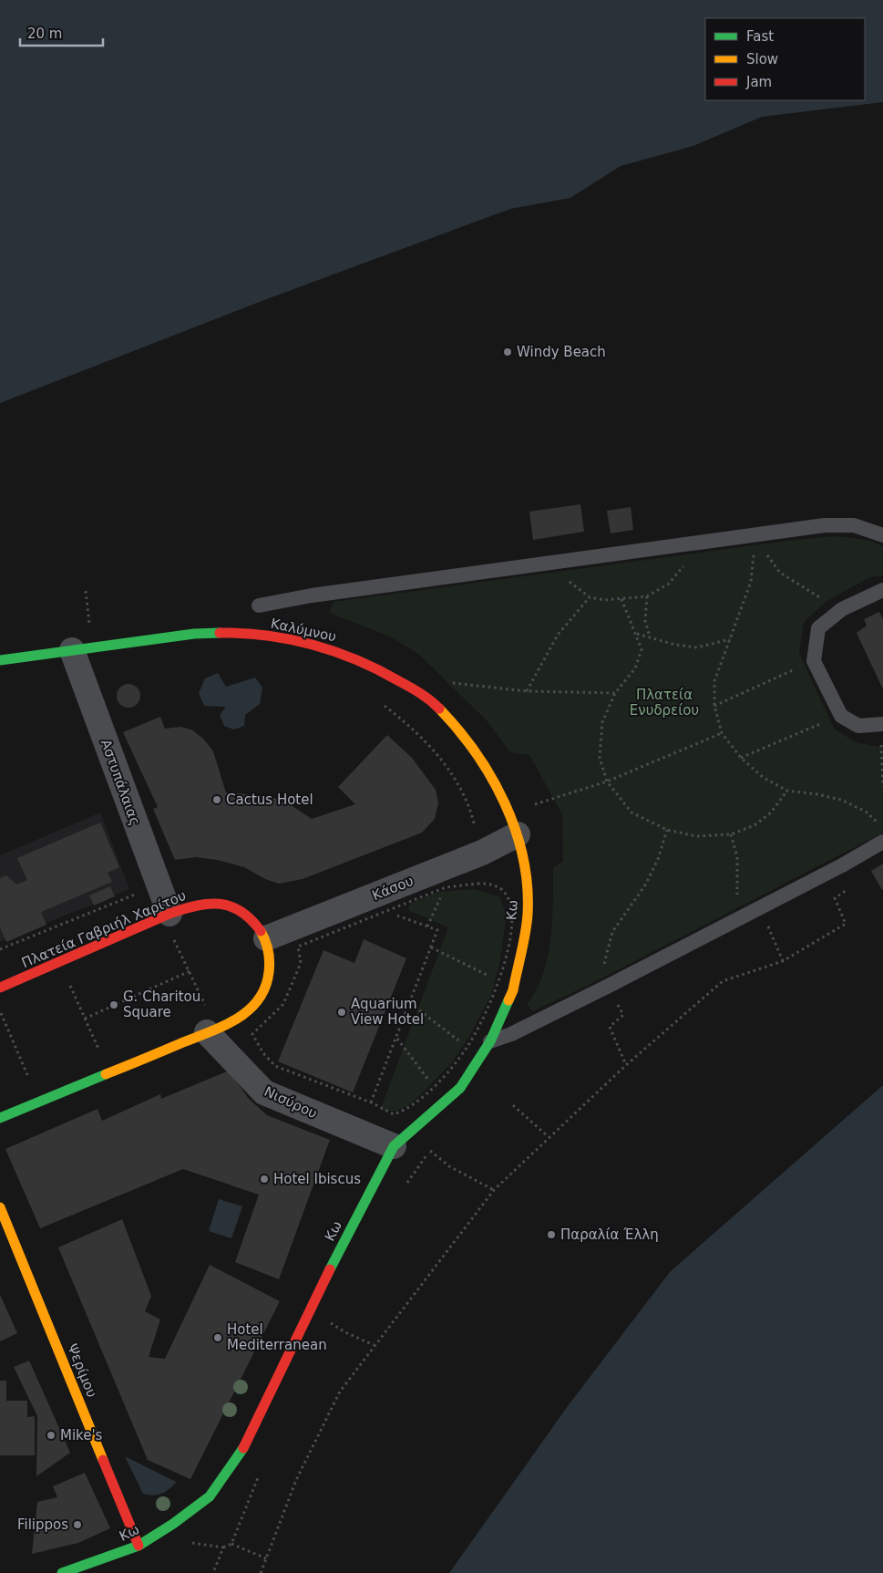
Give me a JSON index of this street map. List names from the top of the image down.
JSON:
{
  "streets": {
    "main road": [
      "Καλύμνου",
      "Κω",
      "Πλατεία Γαβριήλ Χαρίτου",
      "Ψερίμου"
    ],
    "street": ["Αστυπάλαιας", "Κάσου", "Νισύρου"]
  },
  "crossings": [
    ["Καλύμνου", "Αστυπάλαιας"],
    ["Καλύμνου", "Κάσου"],
    ["Καλύμνου", "Κω"],
    ["Αστυπάλαιας", "Πλατεία Γαβριήλ Χαρίτου"],
    ["Κάσου", "Κω"],
    ["Κάσου", "Πλατεία Γαβριήλ Χαρίτου"],
    ["Κω", "Νισύρου"],
    ["Κω", "Ψερίμου"],
    ["Πλατεία Γαβριήλ Χαρίτου", "Νισύρου"]
  ],
  "parks": ["Πλατεία Ενυδρείου"],
  "places": [
    "Windy Beach",
    "Cactus Hotel",
    "G. Charitou Square",
    "Aquarium View Hotel",
    "Hotel Ibiscus",
    "Παραλία Έλλη",
    "Hotel Mediterranean",
    "Mike's",
    "Filippos"
  ],
  "legend": ["Fast", "Slow", "Jam"],
  "scale_bar": "20 m"
}
